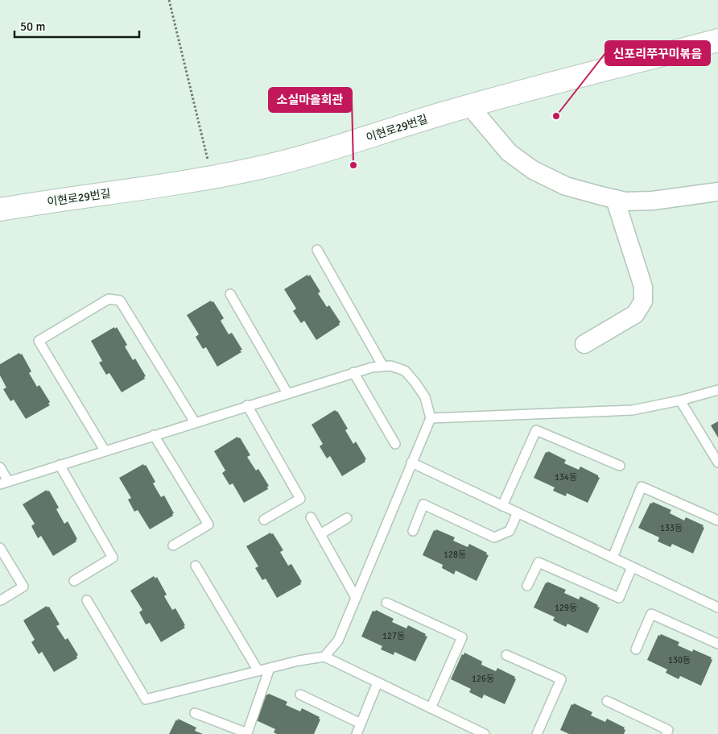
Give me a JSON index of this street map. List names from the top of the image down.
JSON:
{
  "streets": {
    "street": ["이현로29번길"]
  },
  "places": ["신포리쭈꾸미볶음", "소실마을회관"],
  "house_numbers": [
    "134동",
    "133동",
    "128동",
    "129동",
    "127동",
    "130동",
    "126동"
  ],
  "scale_bar": "50 m"
}
